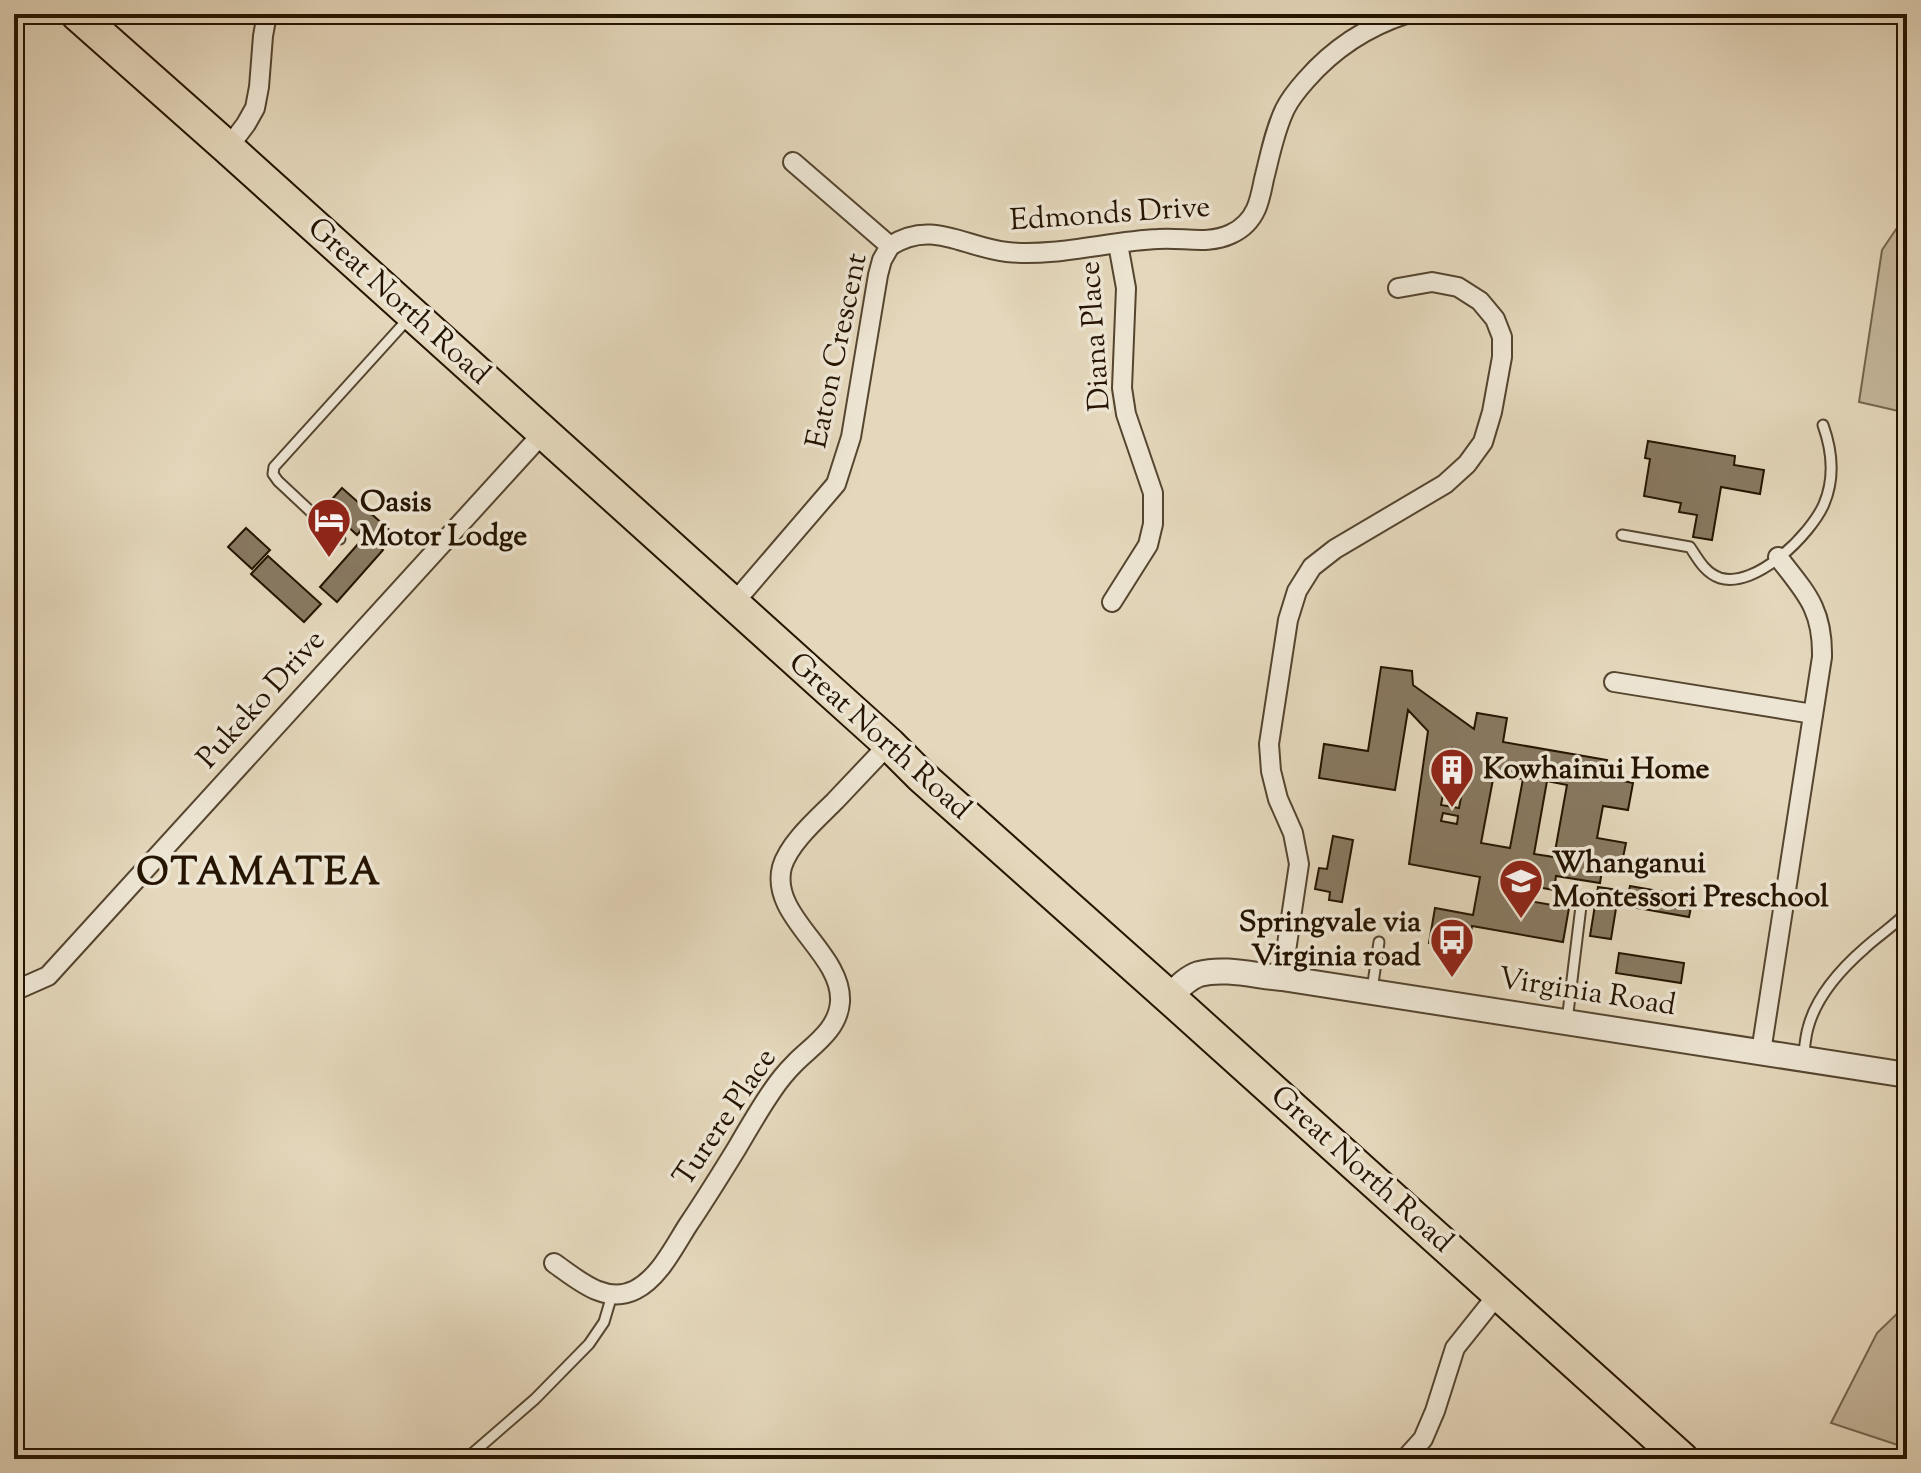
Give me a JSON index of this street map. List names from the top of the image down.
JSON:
{
  "streets": {
    "highway": ["Great North Road"],
    "street": [
      "Edmonds Drive",
      "Diana Place",
      "Eaton Crescent",
      "Pukeko Drive",
      "Virginia Road",
      "Turere Place"
    ]
  },
  "crossings": [
    ["Edmonds Drive", "Diana Place"],
    ["Edmonds Drive", "Eaton Crescent"],
    ["Great North Road", "Eaton Crescent"],
    ["Great North Road", "Pukeko Drive"],
    ["Great North Road", "Virginia Road"],
    ["Great North Road", "Turere Place"]
  ],
  "districts": ["OTAMATEA"],
  "places": {
    "hotel": ["Oasis Motor Lodge"],
    "building": ["Kowhainui Home"],
    "school or university": ["Whanganui Montessori Preschool"],
    "bus stop": ["Springvale via Virginia road"]
  }
}
